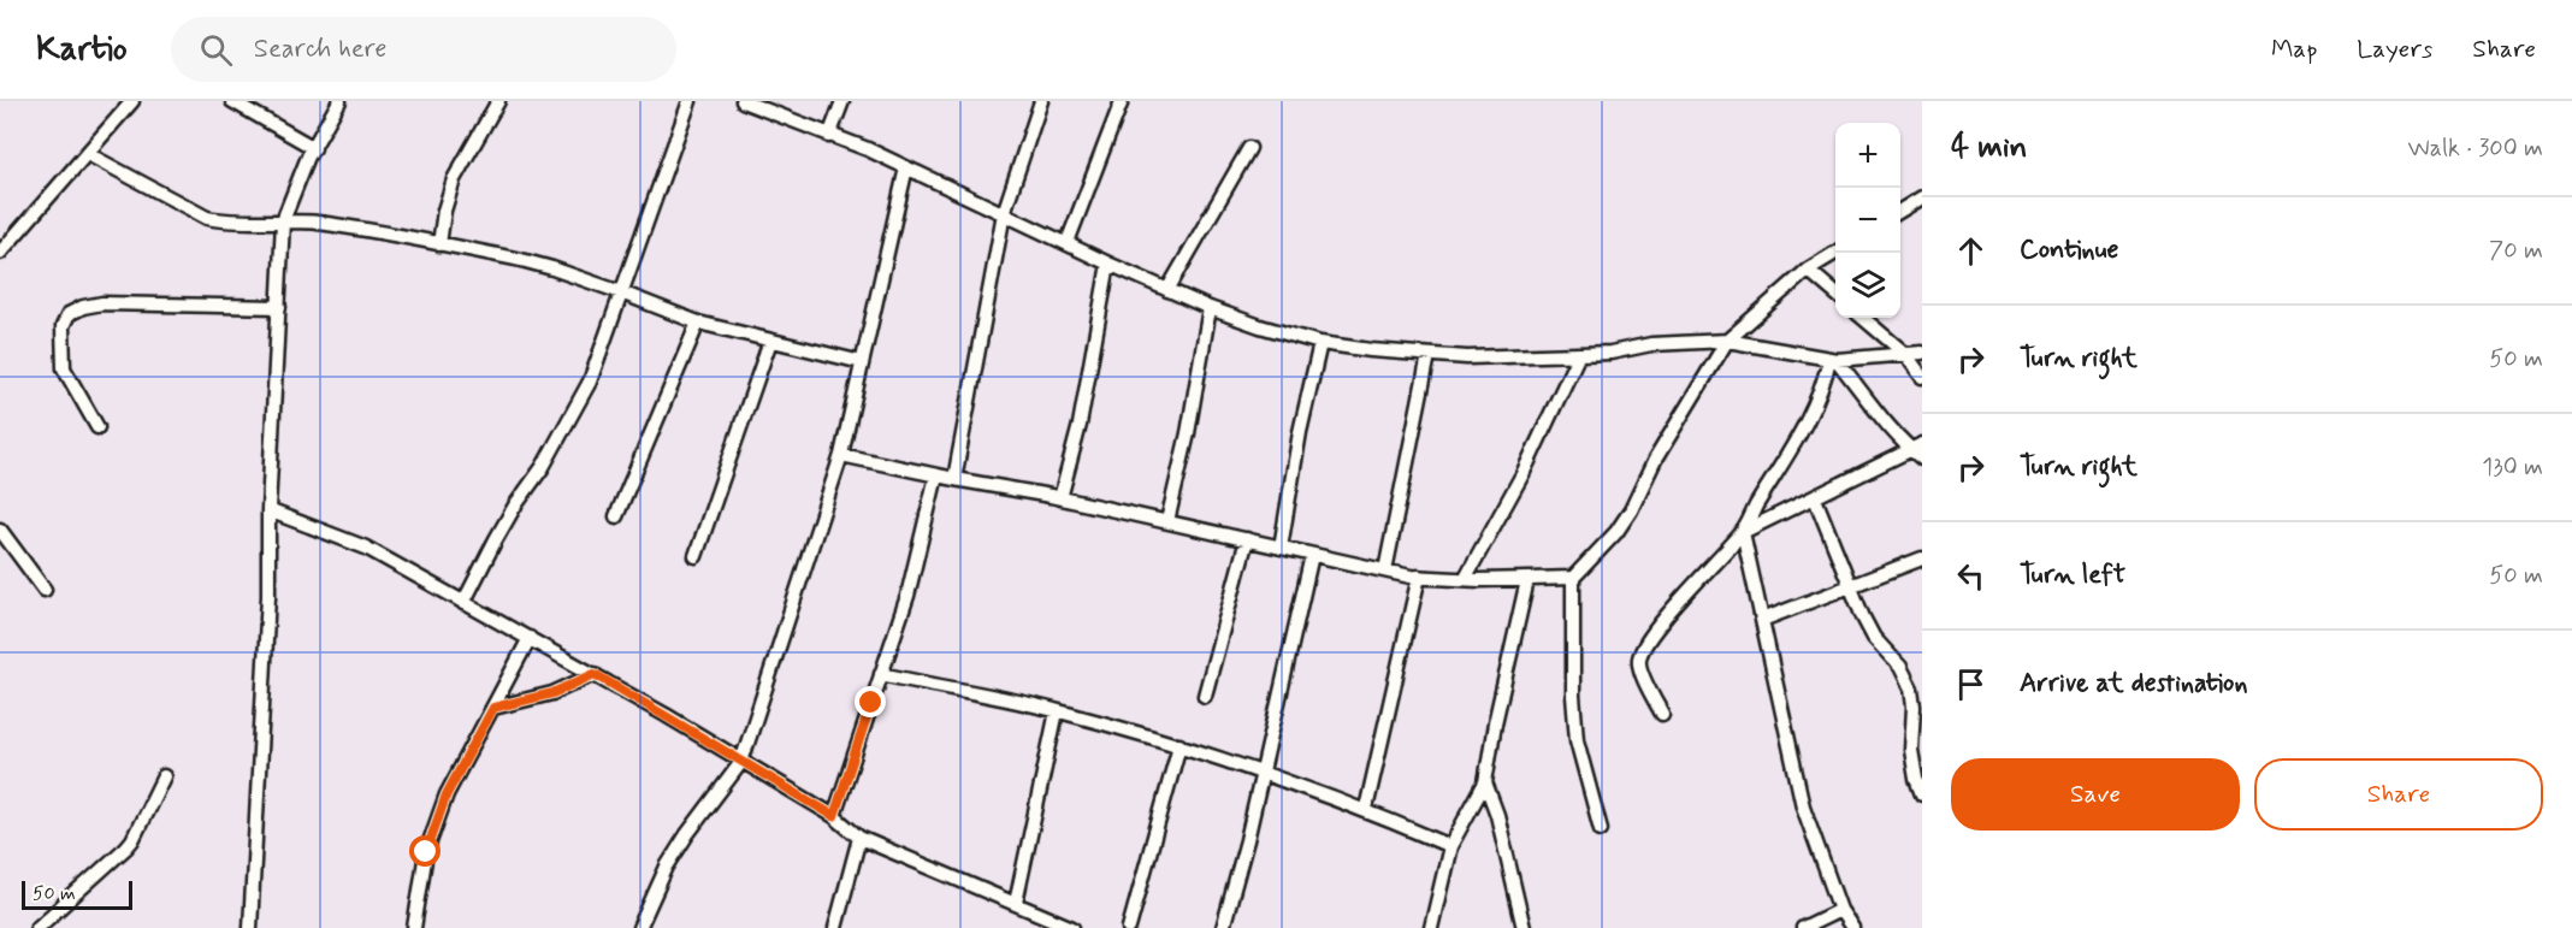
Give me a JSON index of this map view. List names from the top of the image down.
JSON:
{
  "scale_bar": "50 m",
  "page": {
    "header": "Kartio",
    "search": "Search here",
    "nav": ["Map", "Layers", "Share"],
    "heading": ["4 min", "Walk · 300 m"],
    "map_buttons": ["+", "−"],
    "list": [
      ["Continue", "70 m"],
      ["Turn right", "50 m"],
      ["Turn right", "130 m"],
      ["Turn left", "50 m"],
      "Arrive at destination"
    ],
    "buttons": ["Save", "Share"],
    "scale": "50 m"
  }
}
